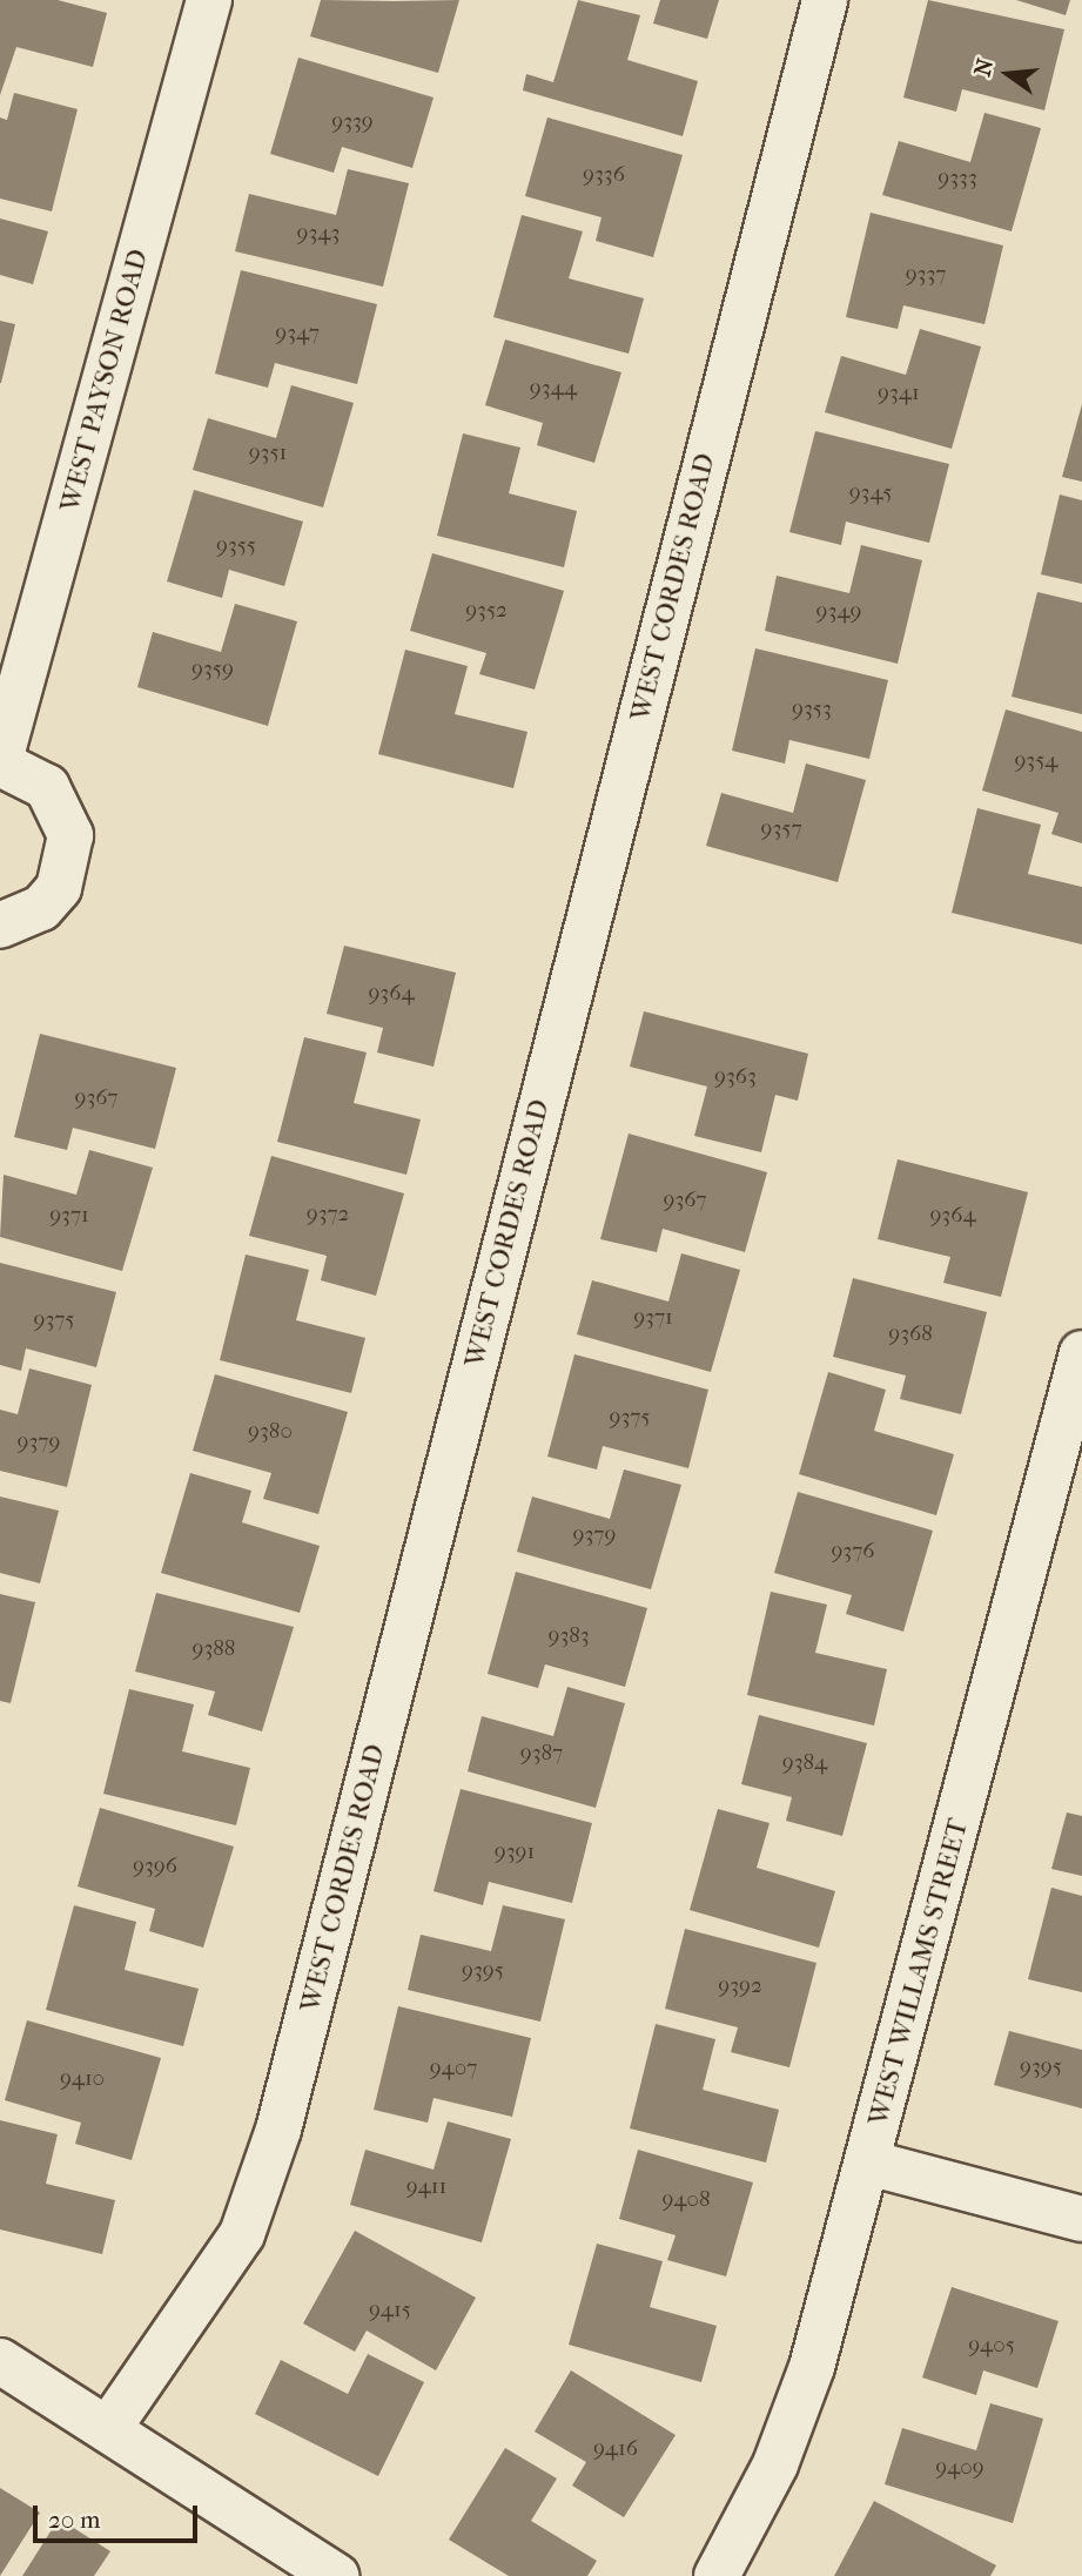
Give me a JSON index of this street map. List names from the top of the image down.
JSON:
{
  "streets": {
    "street": ["WEST PAYSON ROAD", "WEST CORDES ROAD", "WEST WILLAMS STREET"]
  },
  "house_numbers": [
    "9339",
    "9336",
    "9333",
    "9343",
    "9337",
    "9347",
    "9344",
    "9341",
    "9351",
    "9345",
    "9355",
    "9352",
    "9349",
    "9359",
    "9353",
    "9354",
    "9357",
    "9364",
    "9363",
    "9367",
    "9367",
    "9372",
    "9371",
    "9364",
    "9371",
    "9375",
    "9368",
    "9375",
    "9380",
    "9379",
    "9379",
    "9376",
    "9383",
    "9388",
    "9387",
    "9384",
    "9391",
    "9396",
    "9395",
    "9392",
    "9395",
    "9407",
    "9410",
    "9411",
    "9408",
    "9415",
    "9405",
    "9416",
    "9409"
  ],
  "scale_bar": "20 m",
  "north": "left"
}
